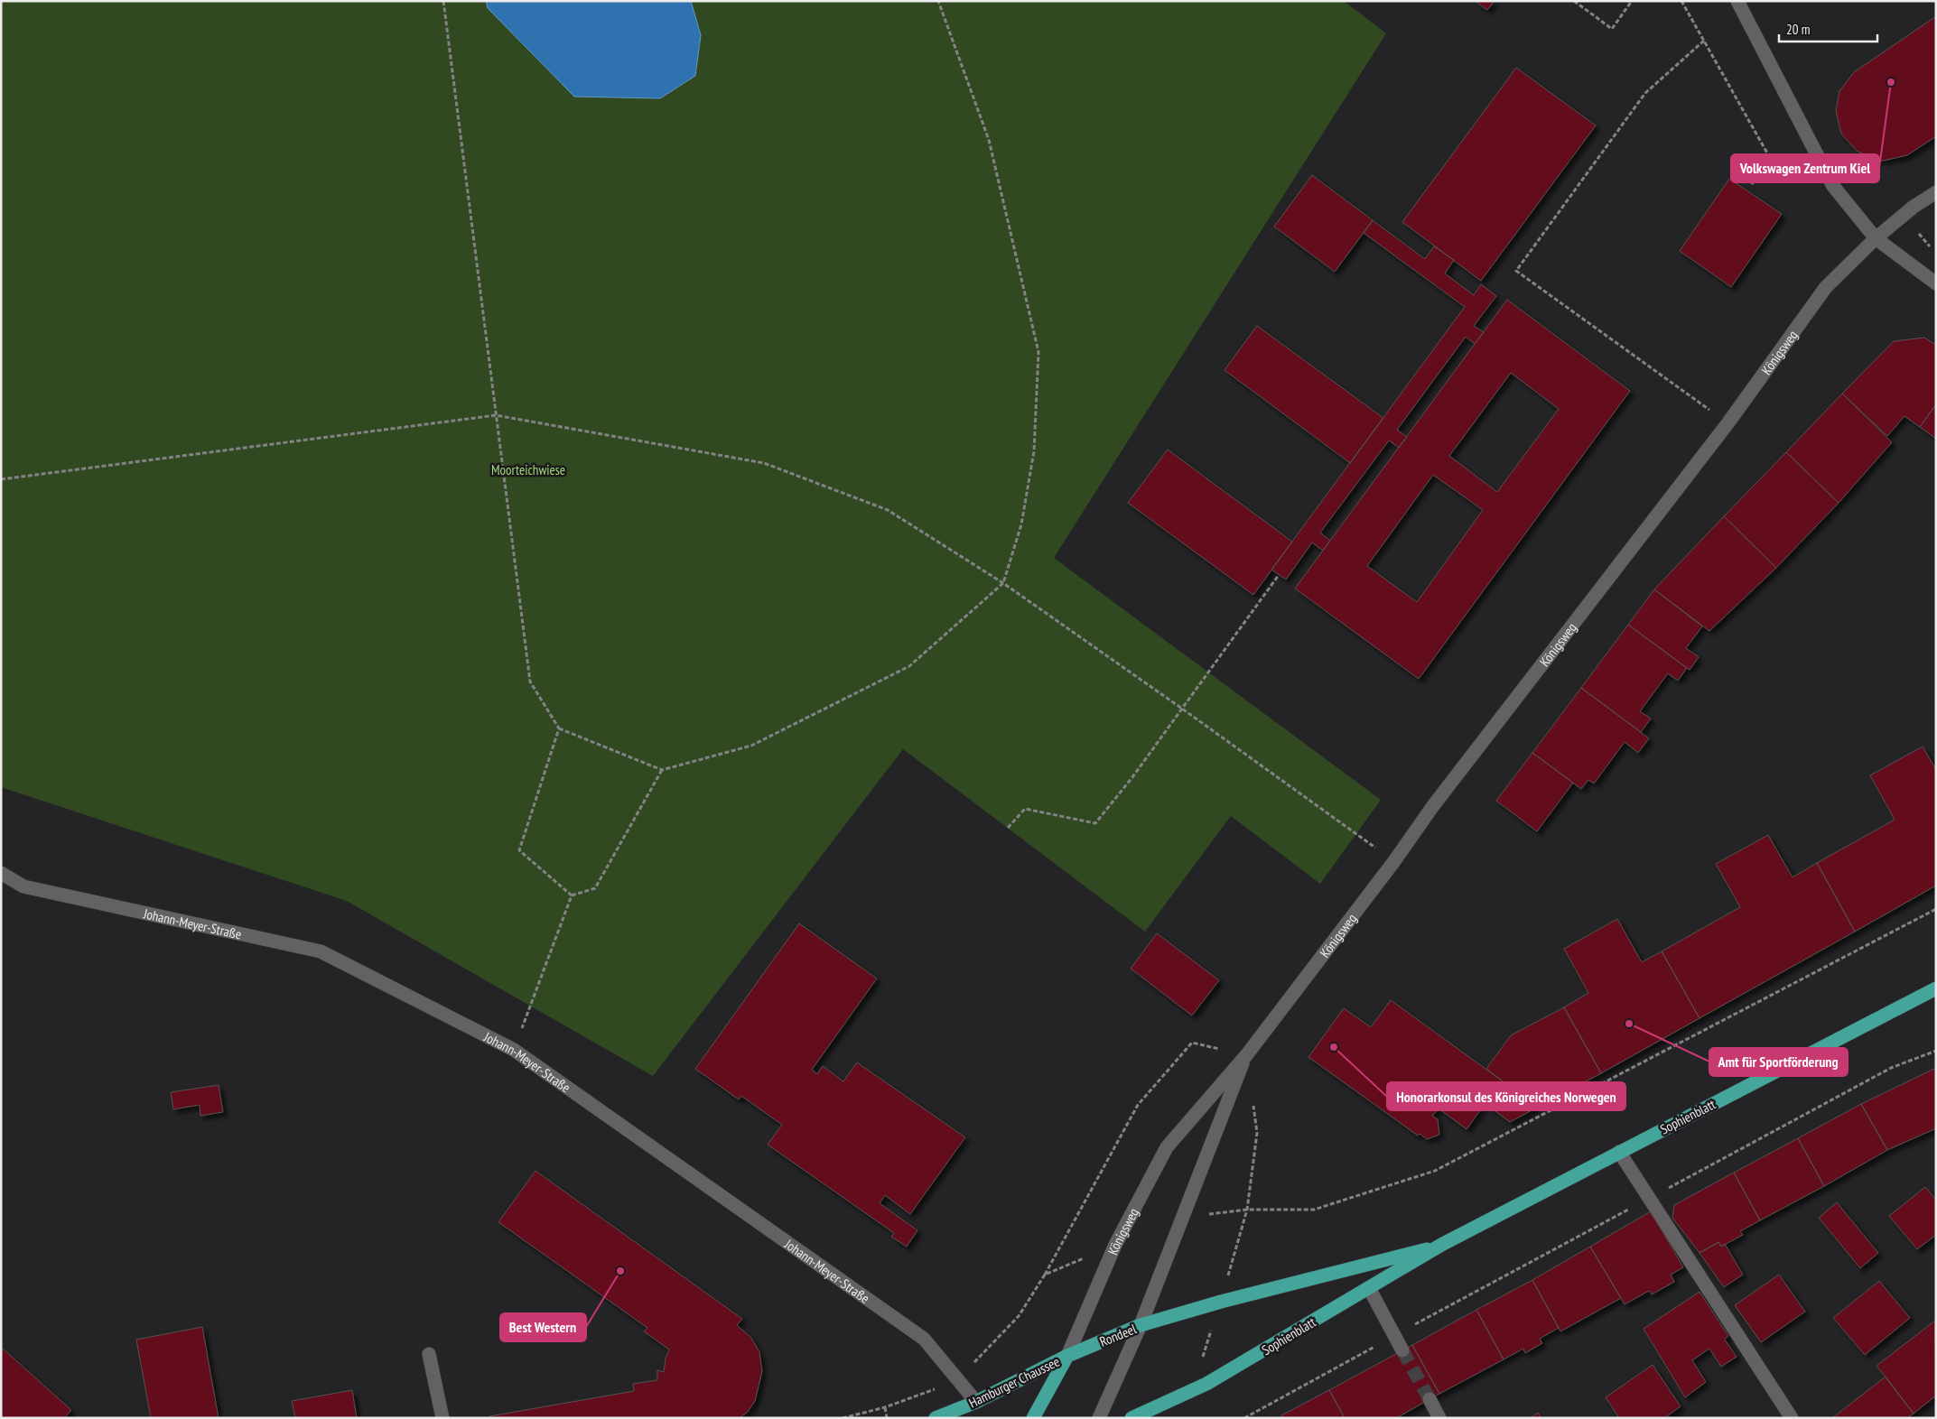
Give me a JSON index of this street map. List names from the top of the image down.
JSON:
{
  "streets": {
    "main road": ["Sophienblatt", "Rondeel", "Hamburger Chaussee"],
    "street": ["Königsweg", "Johann-Meyer-Straße"]
  },
  "crossings": [
    ["Königsweg", "Sophienblatt"],
    ["Königsweg", "Rondeel"],
    ["Königsweg", "Hamburger Chaussee"],
    ["Johann-Meyer-Straße", "Hamburger Chaussee"],
    ["Sophienblatt", "Rondeel"],
    ["Rondeel", "Hamburger Chaussee"]
  ],
  "parks": ["Moorteichwiese"],
  "places": [
    "Volkswagen Zentrum Kiel",
    "Amt für Sportförderung",
    "Honorarkonsul des Königreiches Norwegen",
    "Best Western"
  ],
  "scale_bar": "20 m"
}
